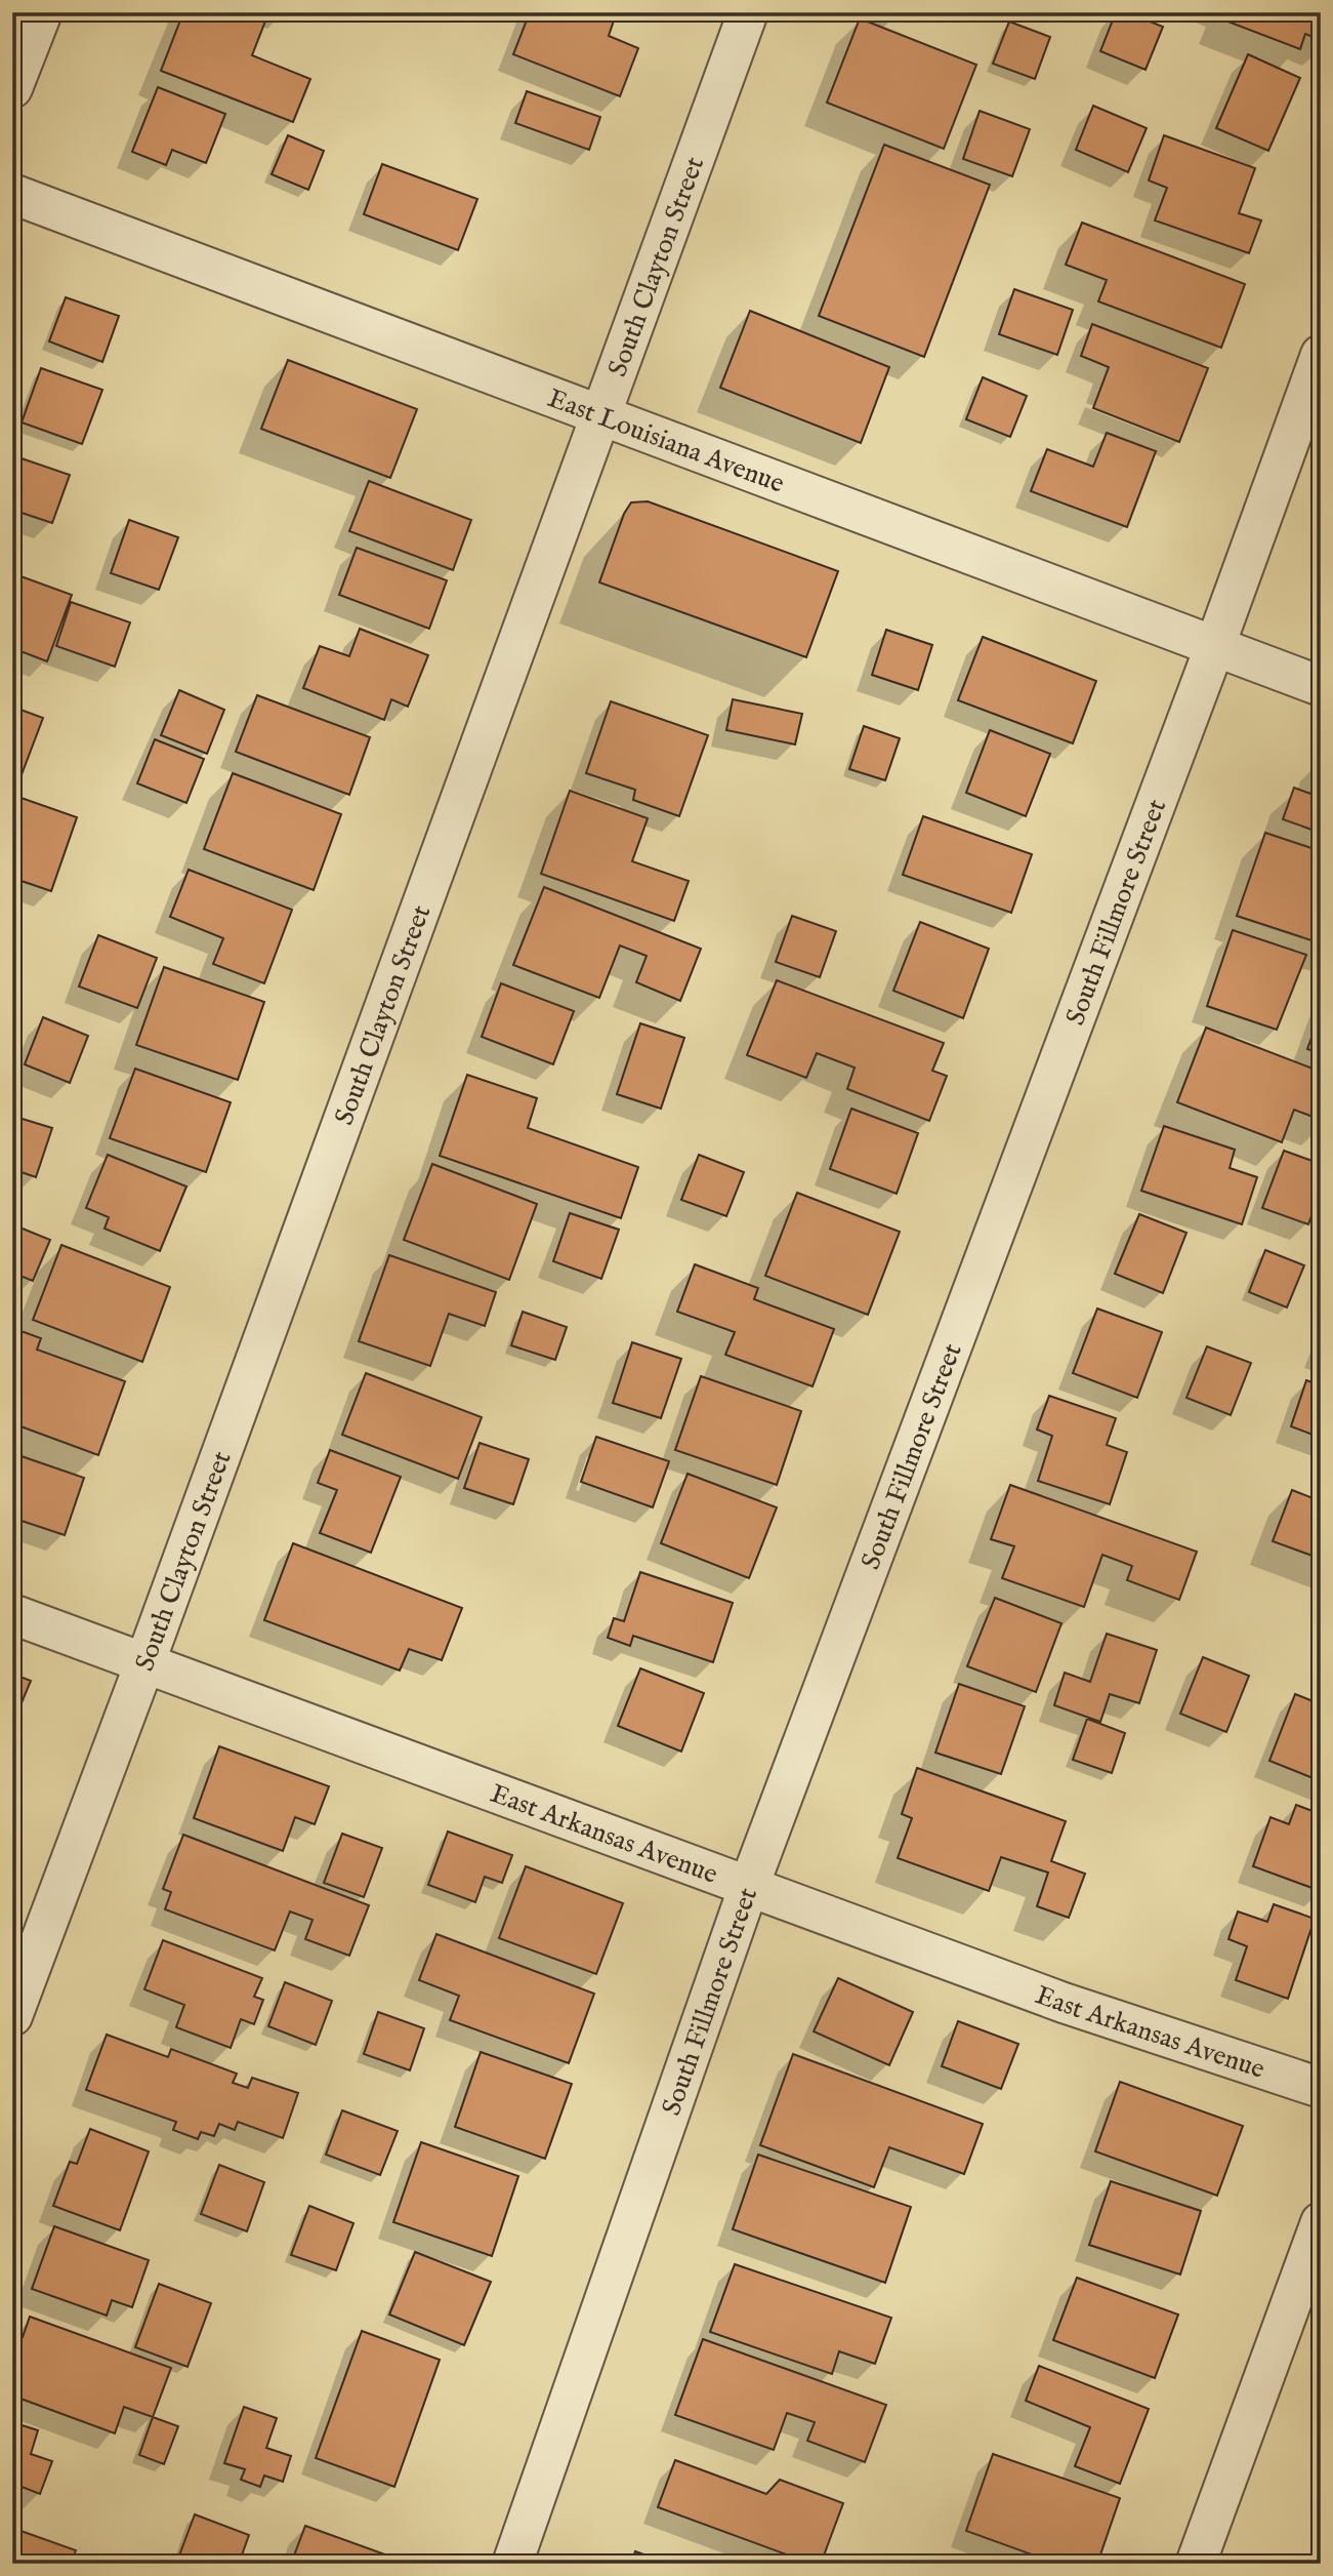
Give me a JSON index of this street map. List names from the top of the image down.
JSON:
{
  "streets": {
    "street": [
      "South Clayton Street",
      "East Louisiana Avenue",
      "South Fillmore Street",
      "East Arkansas Avenue"
    ]
  },
  "crossings": [
    ["South Clayton Street", "East Louisiana Avenue"],
    ["South Clayton Street", "East Arkansas Avenue"],
    ["East Louisiana Avenue", "South Fillmore Street"],
    ["South Fillmore Street", "East Arkansas Avenue"]
  ]
}
